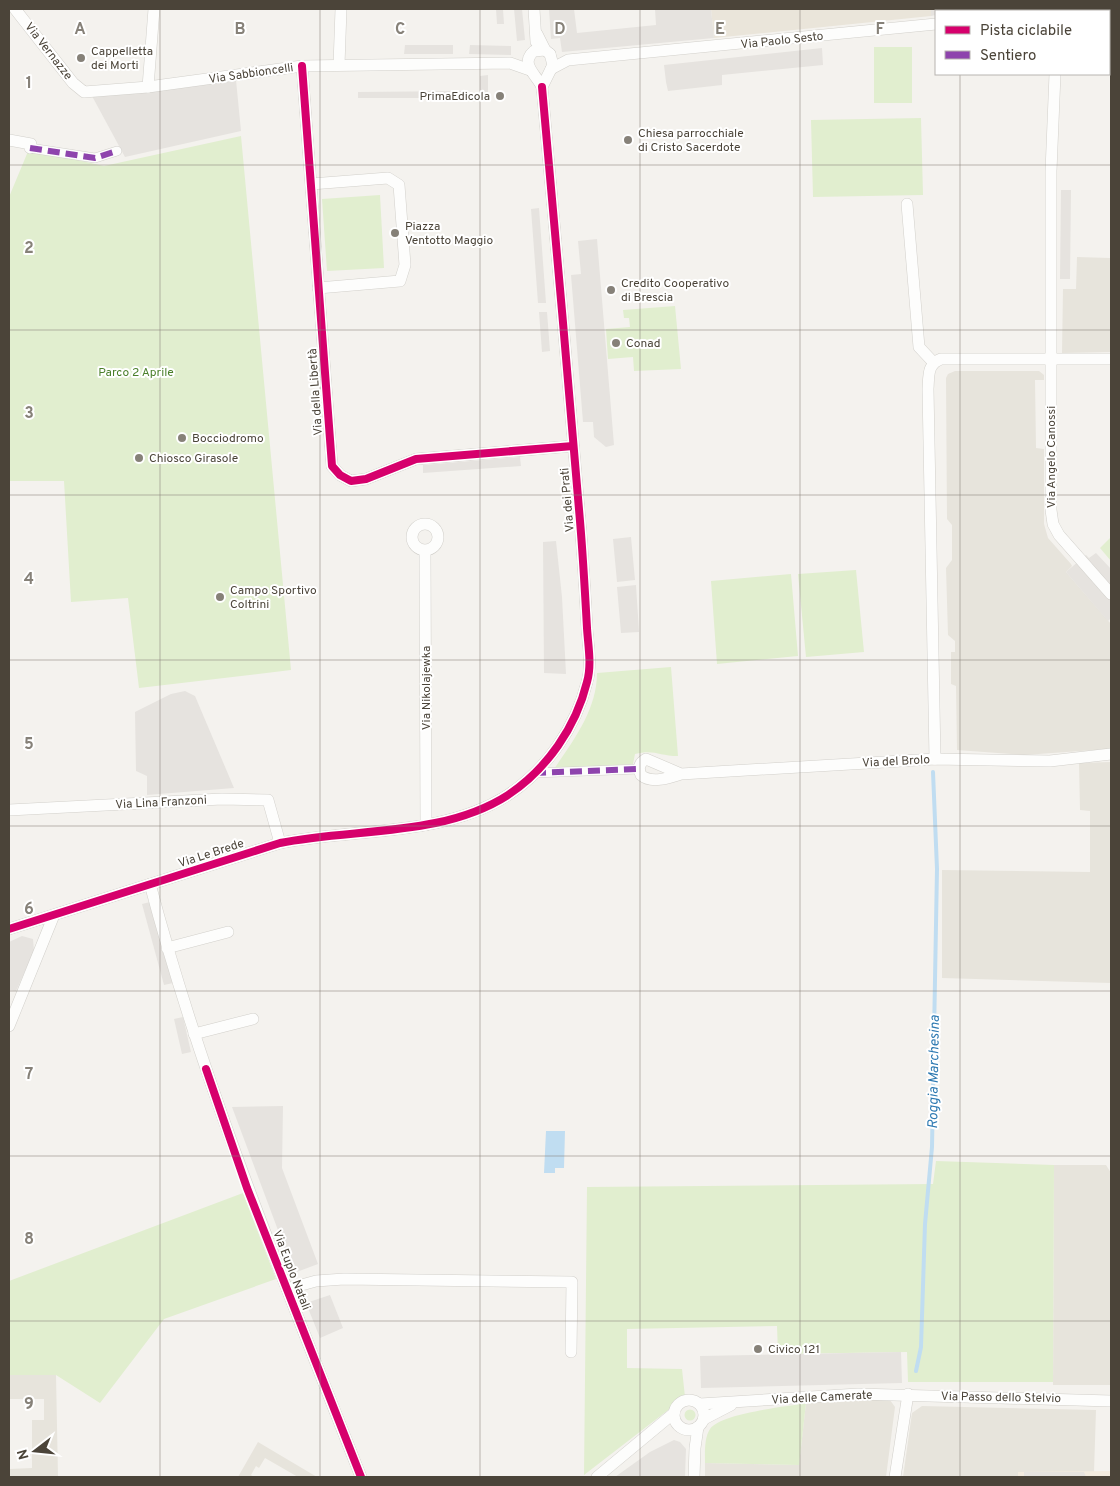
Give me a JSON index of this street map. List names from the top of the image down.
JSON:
{
  "streets": {
    "street": [
      "Via Paolo Sesto",
      "Via Vernazze",
      "Via Sabbioncelli",
      "Via della Libertà",
      "Via Angelo Canossi",
      "Via dei Prati",
      "Via Nikolajewka",
      "Via del Brolo",
      "Via Lina Franzoni",
      "Via Le Brede",
      "Via Euplo Natali",
      "Via delle Camerate",
      "Via Passo dello Stelvio"
    ]
  },
  "crossings": [
    ["Via Paolo Sesto", "Via Sabbioncelli"],
    ["Via Paolo Sesto", "Via dei Prati"],
    ["Via Vernazze", "Via Sabbioncelli"],
    ["Via Sabbioncelli", "Via della Libertà"],
    ["Via Sabbioncelli", "Via dei Prati"],
    ["Via della Libertà", "Via dei Prati"],
    ["Via dei Prati", "Via Nikolajewka"],
    ["Via dei Prati", "Via del Brolo"],
    ["Via dei Prati", "Via Le Brede"],
    ["Via Nikolajewka", "Via Le Brede"],
    ["Via Lina Franzoni", "Via Le Brede"],
    ["Via Le Brede", "Via Euplo Natali"],
    ["Via delle Camerate", "Via Passo dello Stelvio"]
  ],
  "water": ["Roggia Marchesina"],
  "parks": ["Parco 2 Aprile"],
  "places": [
    "Cappelletta dei Morti",
    "PrimaEdicola",
    "Chiesa parrocchiale di Cristo Sacerdote",
    "Piazza Ventotto Maggio",
    "Credito Cooperativo di Brescia",
    "Conad",
    "Bocciodromo",
    "Chiosco Girasole",
    "Campo Sportivo Coltrini",
    "Civico 121"
  ],
  "legend": ["Pista ciclabile", "Sentiero"],
  "north": "left",
  "grid": {
    "columns": [
      "A",
      "B",
      "C",
      "D",
      "E",
      "F"
    ],
    "rows": [
      "1",
      "2",
      "3",
      "4",
      "5",
      "6",
      "7",
      "8",
      "9"
    ]
  }
}
